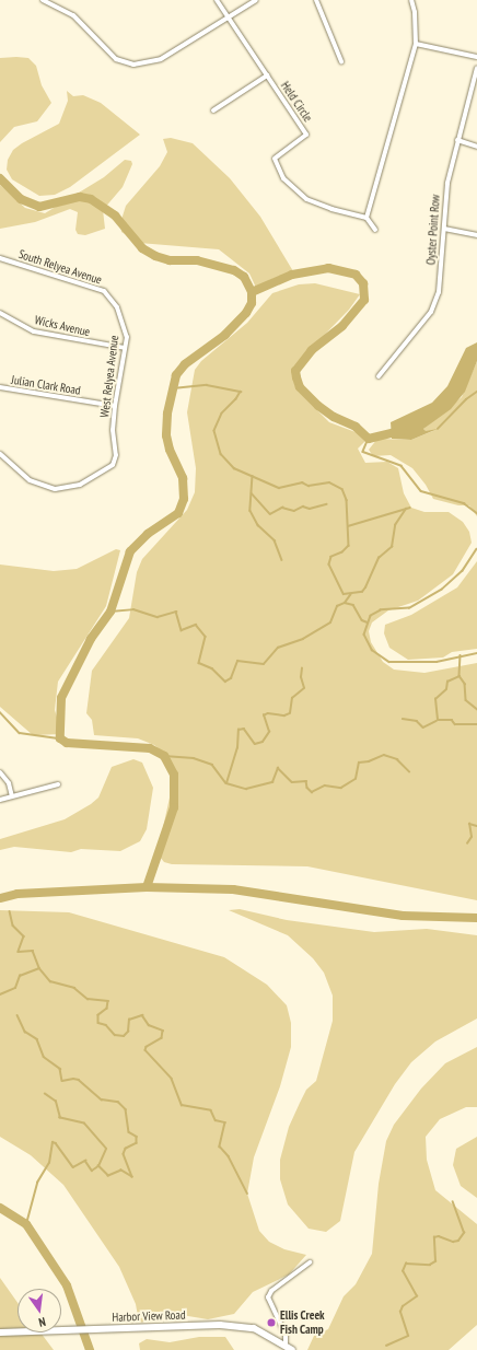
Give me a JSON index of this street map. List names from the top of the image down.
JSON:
{
  "streets": {
    "main road": ["Harbor View Road"],
    "street": [
      "Held Circle",
      "Oyster Point Row",
      "South Relyea Avenue",
      "Wicks Avenue",
      "West Relyea Avenue",
      "Julian Clark Road"
    ]
  },
  "crossings": [
    ["South Relyea Avenue", "West Relyea Avenue"],
    ["Wicks Avenue", "West Relyea Avenue"],
    ["West Relyea Avenue", "Julian Clark Road"]
  ],
  "places": ["Ellis Creek Fish Camp"],
  "north": "bottom"
}
